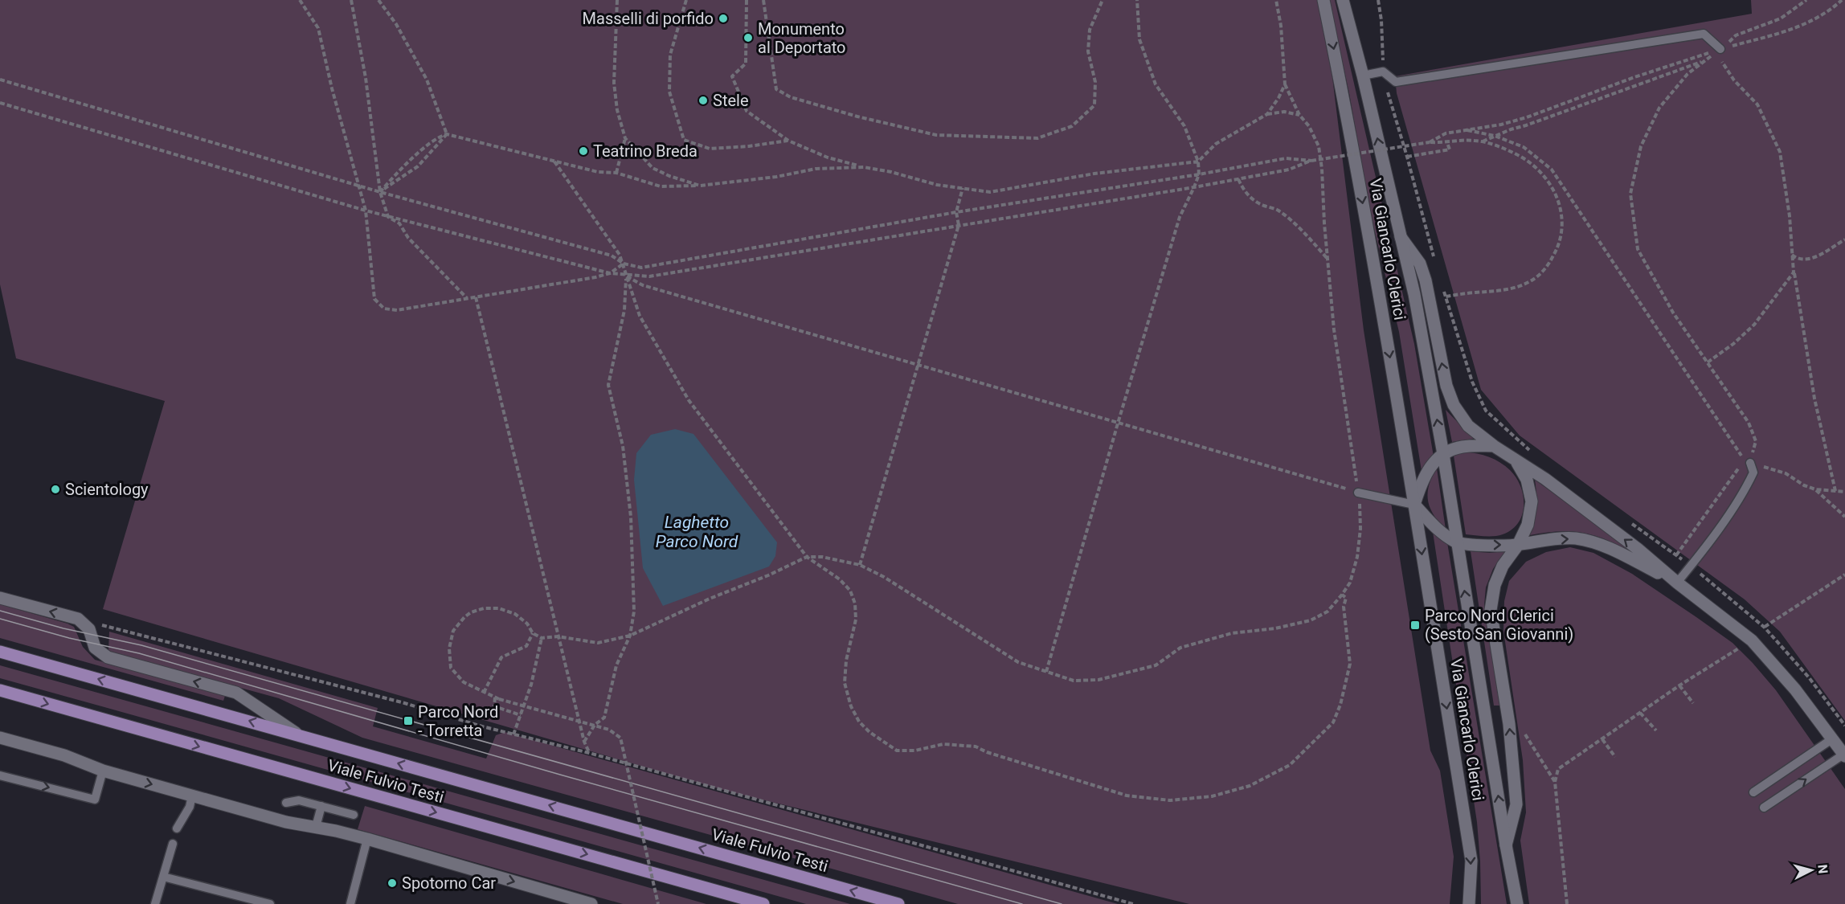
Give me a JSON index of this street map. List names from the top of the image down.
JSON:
{
  "streets": {
    "main road": ["Viale Fulvio Testi"],
    "street": ["Via Giancarlo Clerici"]
  },
  "water": ["Laghetto Parco Nord"],
  "places": {
    "other": [
      "Masselli di porfido",
      "Monumento al Deportato",
      "Stele",
      "Teatrino Breda",
      "Scientology",
      "Spotorno Car"
    ],
    "transit": ["Parco Nord Clerici (Sesto San Giovanni)", "Parco Nord - Torretta"]
  },
  "north": "right"
}
